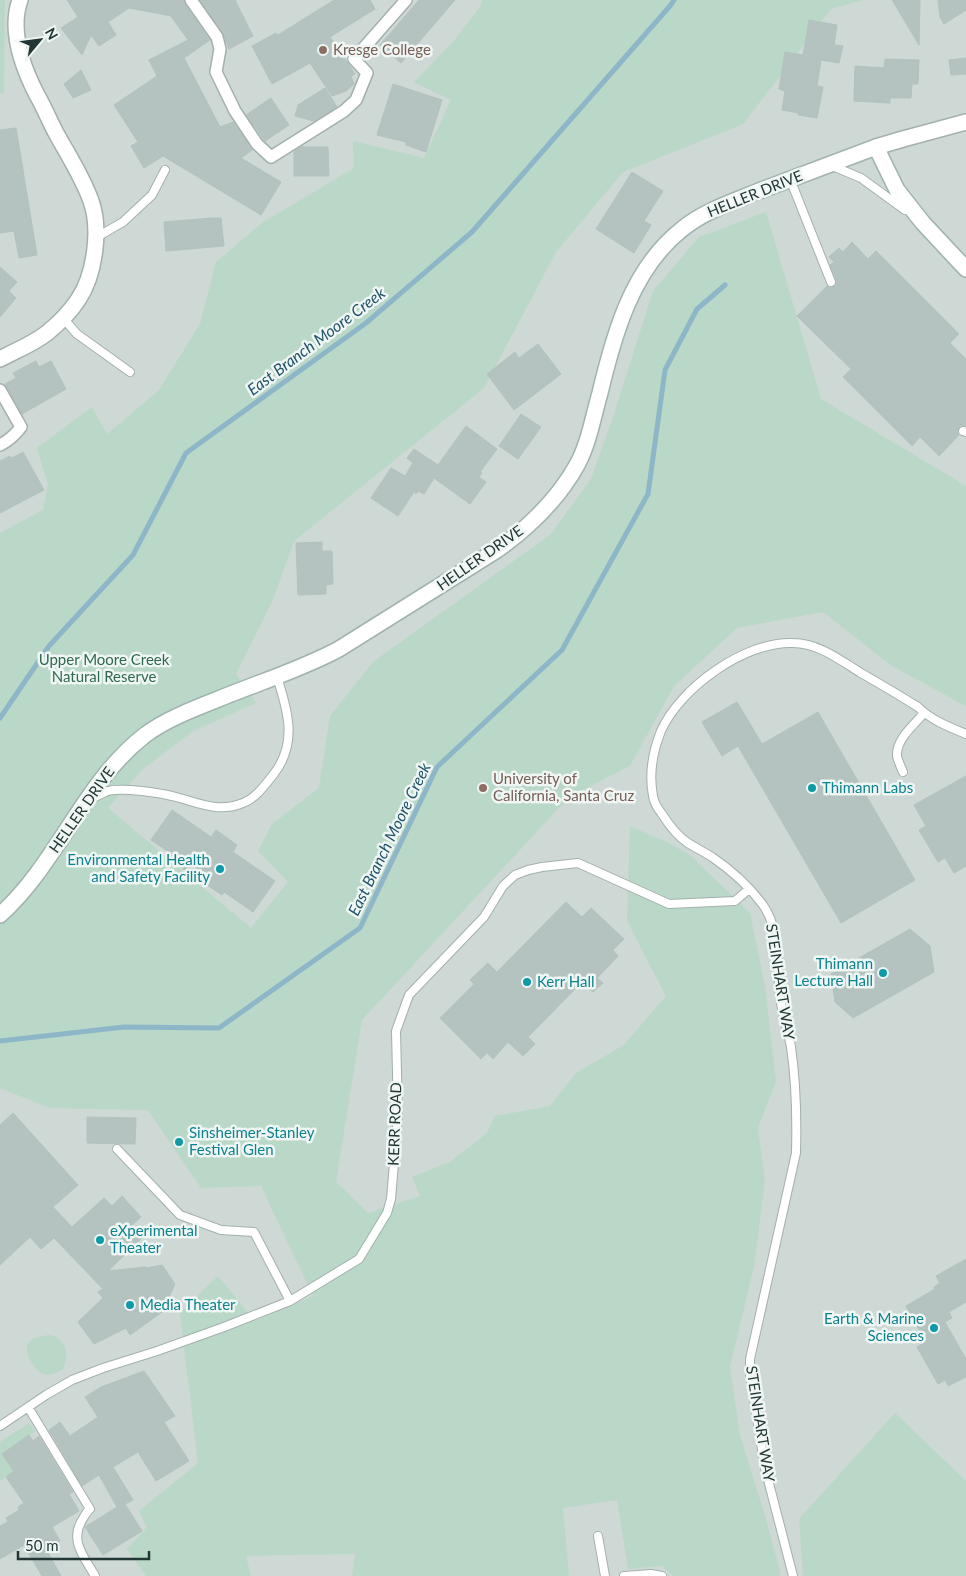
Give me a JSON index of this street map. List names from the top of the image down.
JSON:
{
  "streets": {
    "main road": ["HELLER DRIVE"],
    "lane": ["STEINHART WAY", "KERR ROAD"]
  },
  "crossings": [
    ["STEINHART WAY", "KERR ROAD"]
  ],
  "water": ["East Branch Moore Creek"],
  "parks": ["Upper Moore Creek Natural Reserve"],
  "places": [
    "Kresge College",
    "University of California, Santa Cruz",
    "Thimann Labs",
    "Environmental Health and Safety Facility",
    "Thimann Lecture Hall",
    "Kerr Hall",
    "Sinsheimer-Stanley Festival Glen",
    "eXperimental Theater",
    "Media Theater",
    "Earth & Marine Sciences"
  ],
  "scale_bar": "50 m",
  "north": "top right"
}
